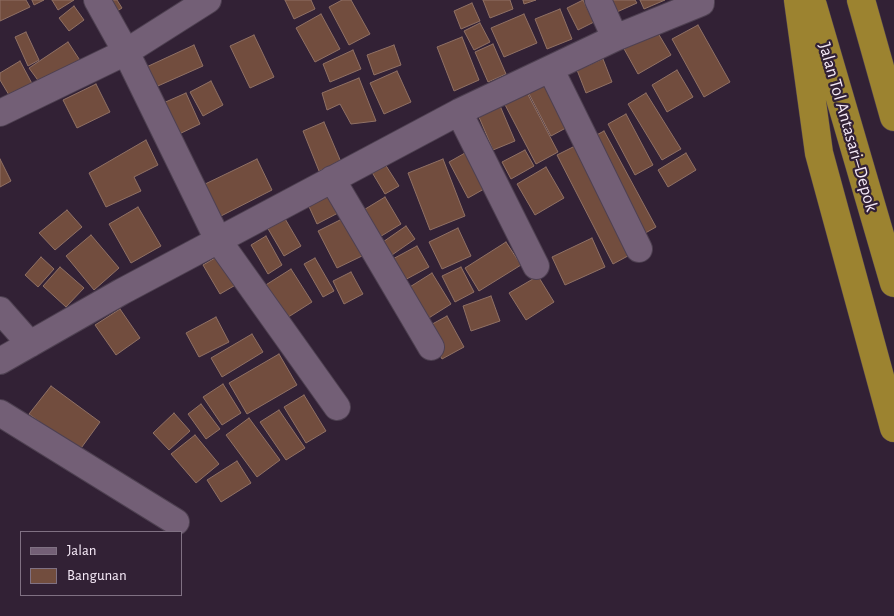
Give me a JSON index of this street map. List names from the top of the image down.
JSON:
{
  "streets": {
    "highway": ["Jalan Tol Antasari–Depok"]
  },
  "legend": ["Jalan", "Bangunan"]
}
